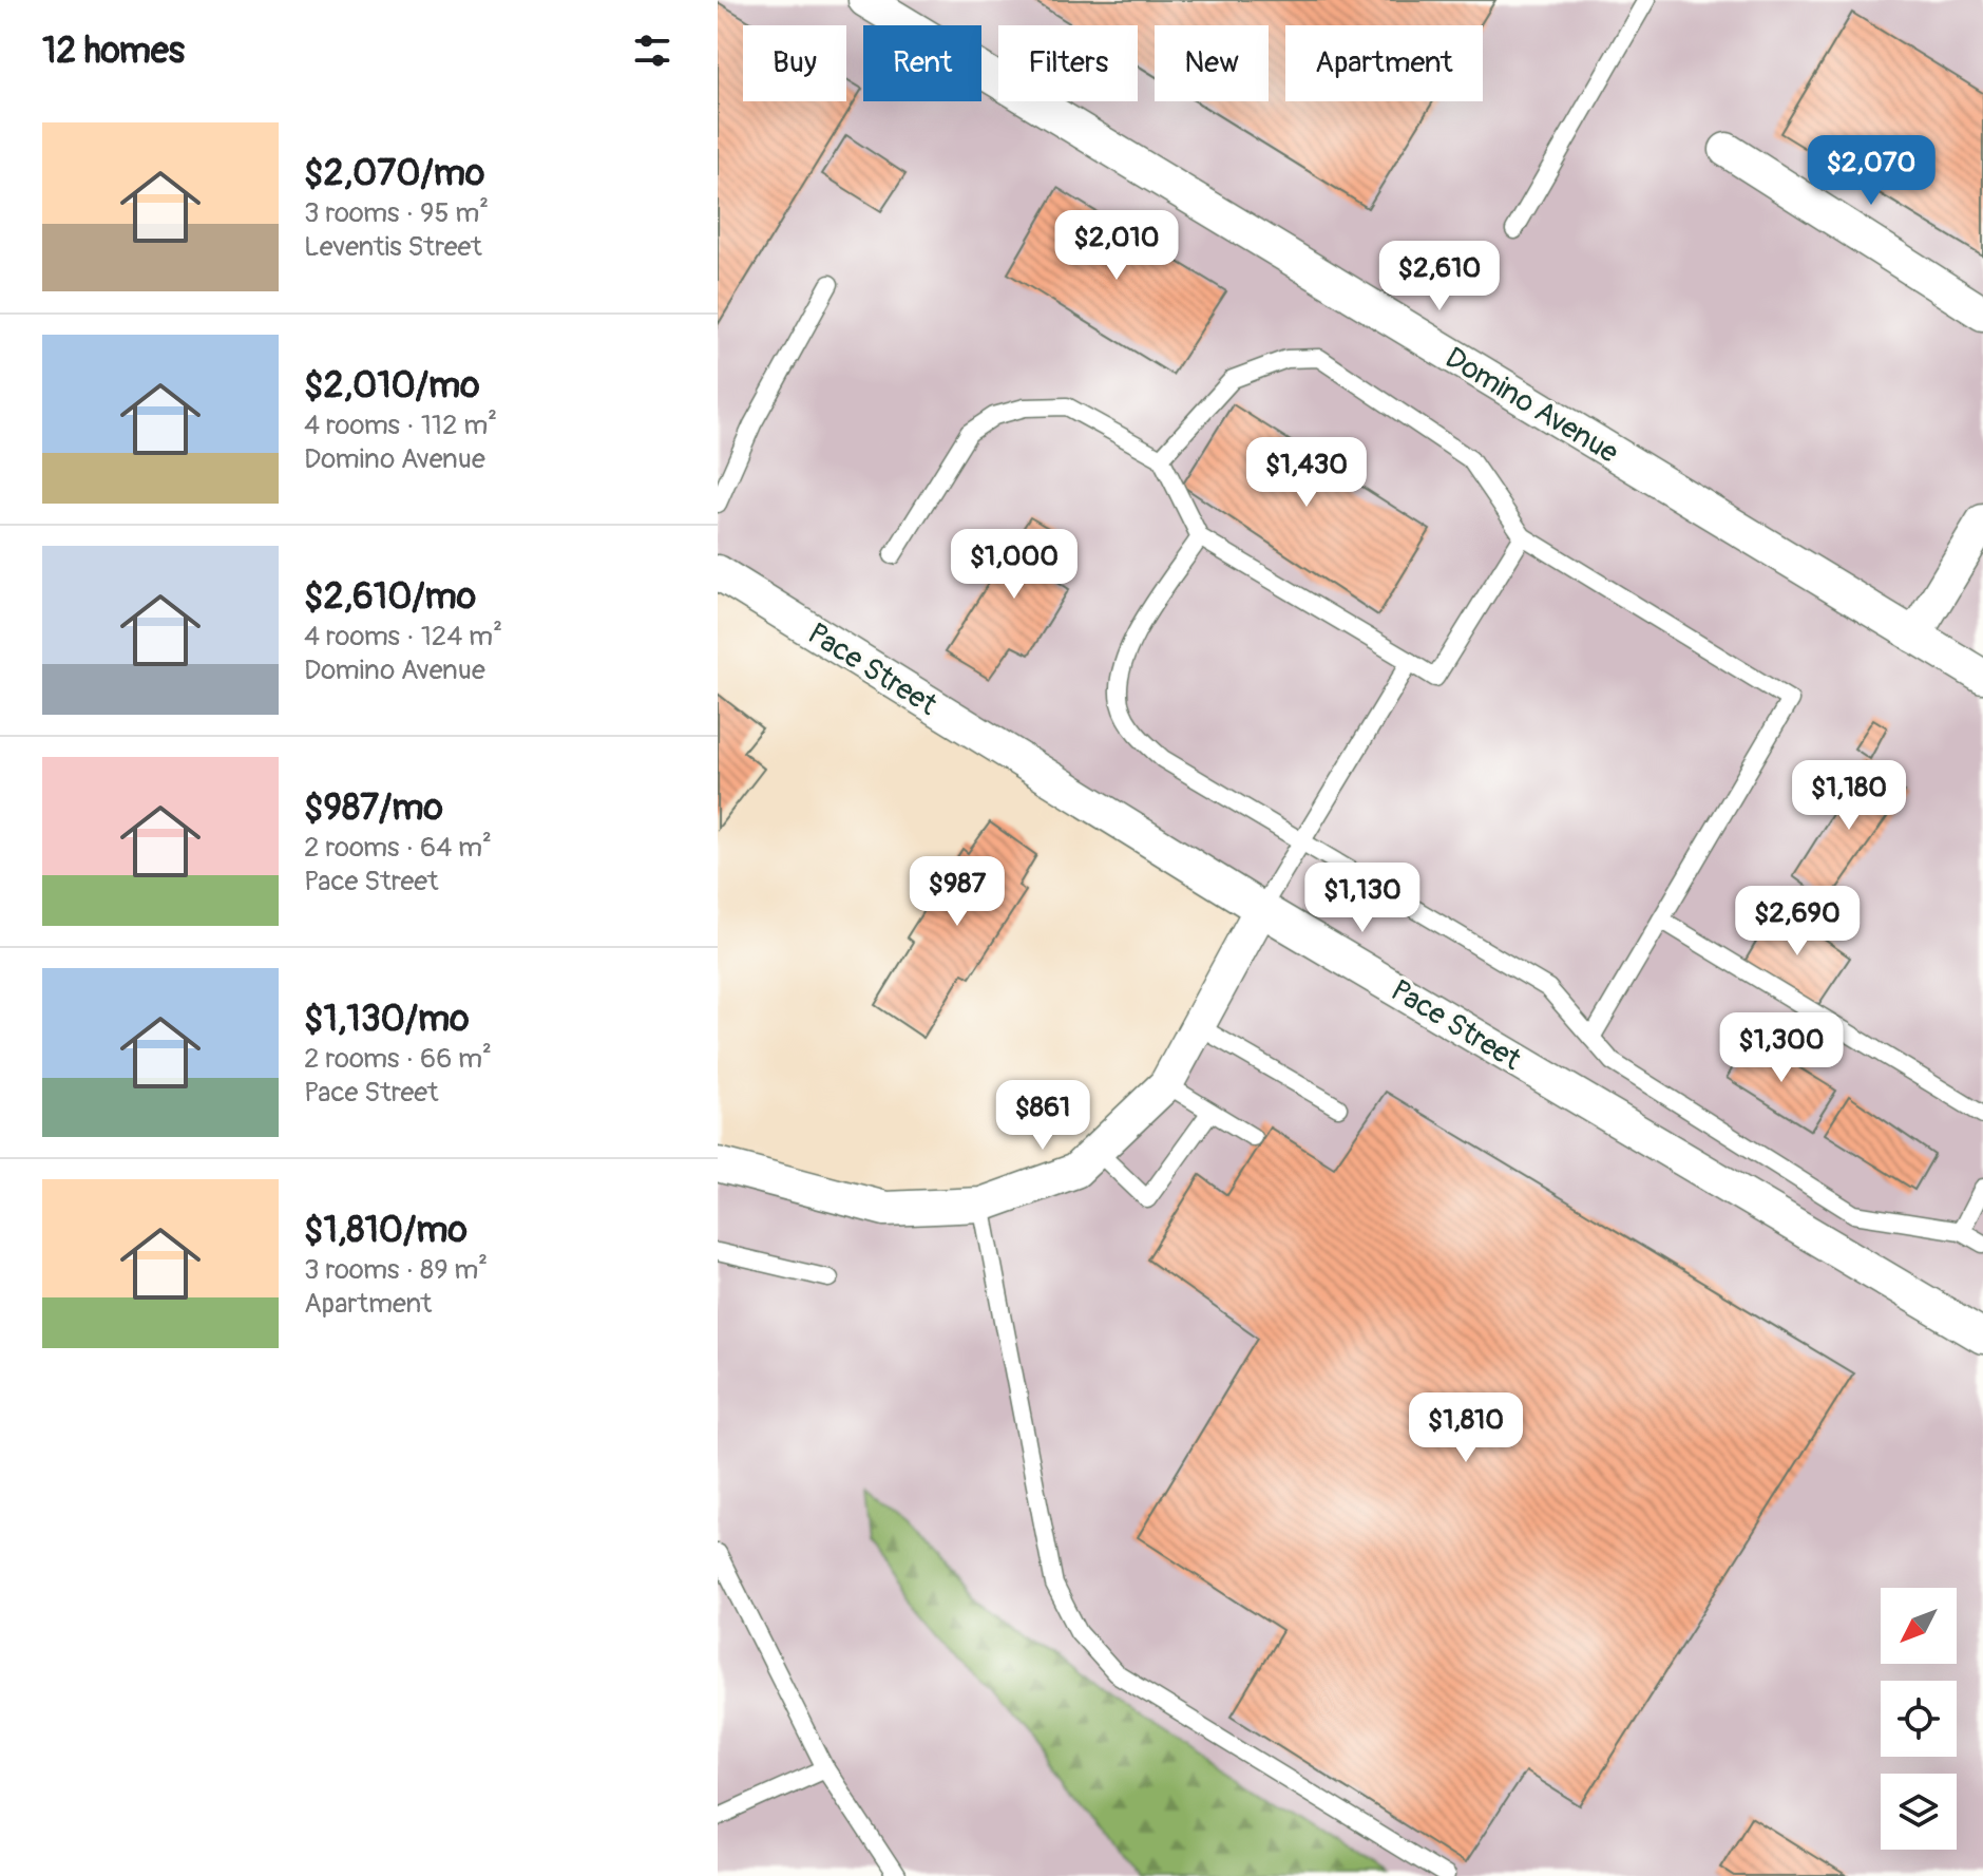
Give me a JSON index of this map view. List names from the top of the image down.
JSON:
{
  "streets": {
    "street": ["Domino Avenue", "Pace Street"]
  },
  "north": "bottom left",
  "page": {
    "heading": "12 homes",
    "chip": [
      "Buy",
      "Rent",
      "Filters",
      "New",
      "Apartment"
    ],
    "list": [
      {
        "name": "$2,070/mo",
        "note": "3 rooms · 95 m² · Leventis Street"
      },
      {
        "name": "$2,010/mo",
        "note": "4 rooms · 112 m² · Domino Avenue"
      },
      {
        "name": "$2,610/mo",
        "note": "4 rooms · 124 m² · Domino Avenue"
      },
      {
        "name": "$987/mo",
        "note": "2 rooms · 64 m² · Pace Street"
      },
      {
        "name": "$1,130/mo",
        "note": "2 rooms · 66 m² · Pace Street"
      },
      {
        "name": "$1,810/mo",
        "note": "3 rooms · 89 m² · Apartment"
      }
    ],
    "price": [
      "$2,070",
      "$2,010",
      "$2,610",
      "$1,430",
      "$1,000",
      "$1,180",
      "$987",
      "$1,130",
      "$2,690",
      "$1,300",
      "$861",
      "$1,810"
    ]
  }
}
